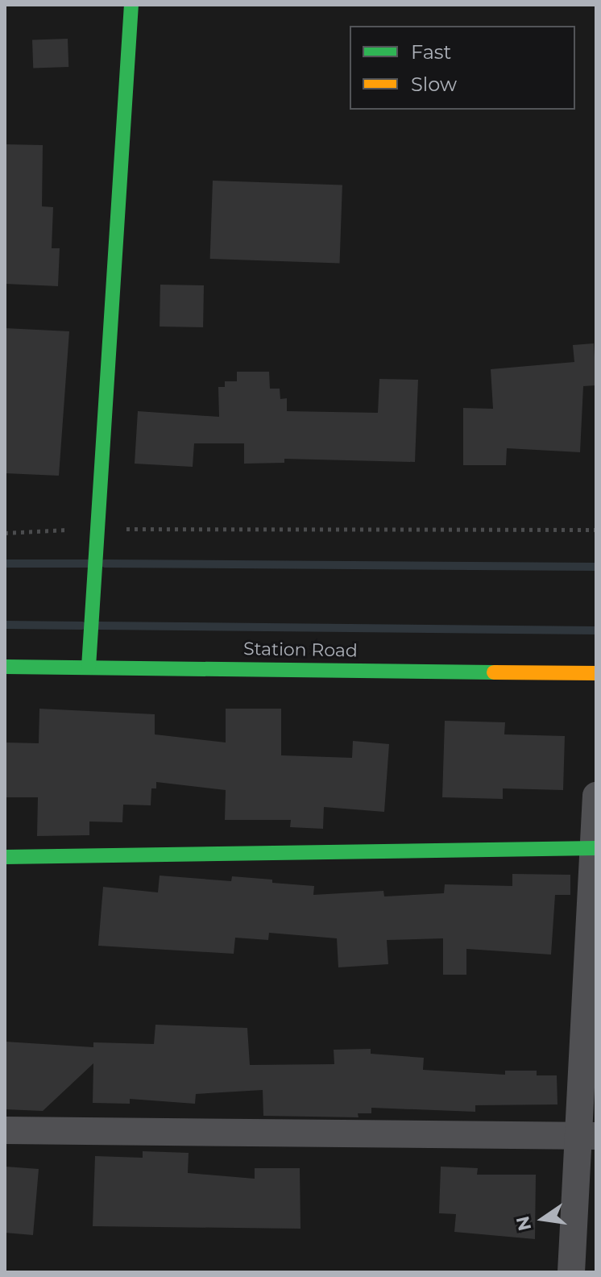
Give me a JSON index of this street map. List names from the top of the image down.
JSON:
{
  "streets": {
    "street": ["Station Road"]
  },
  "legend": ["Fast", "Slow"],
  "north": "left"
}
